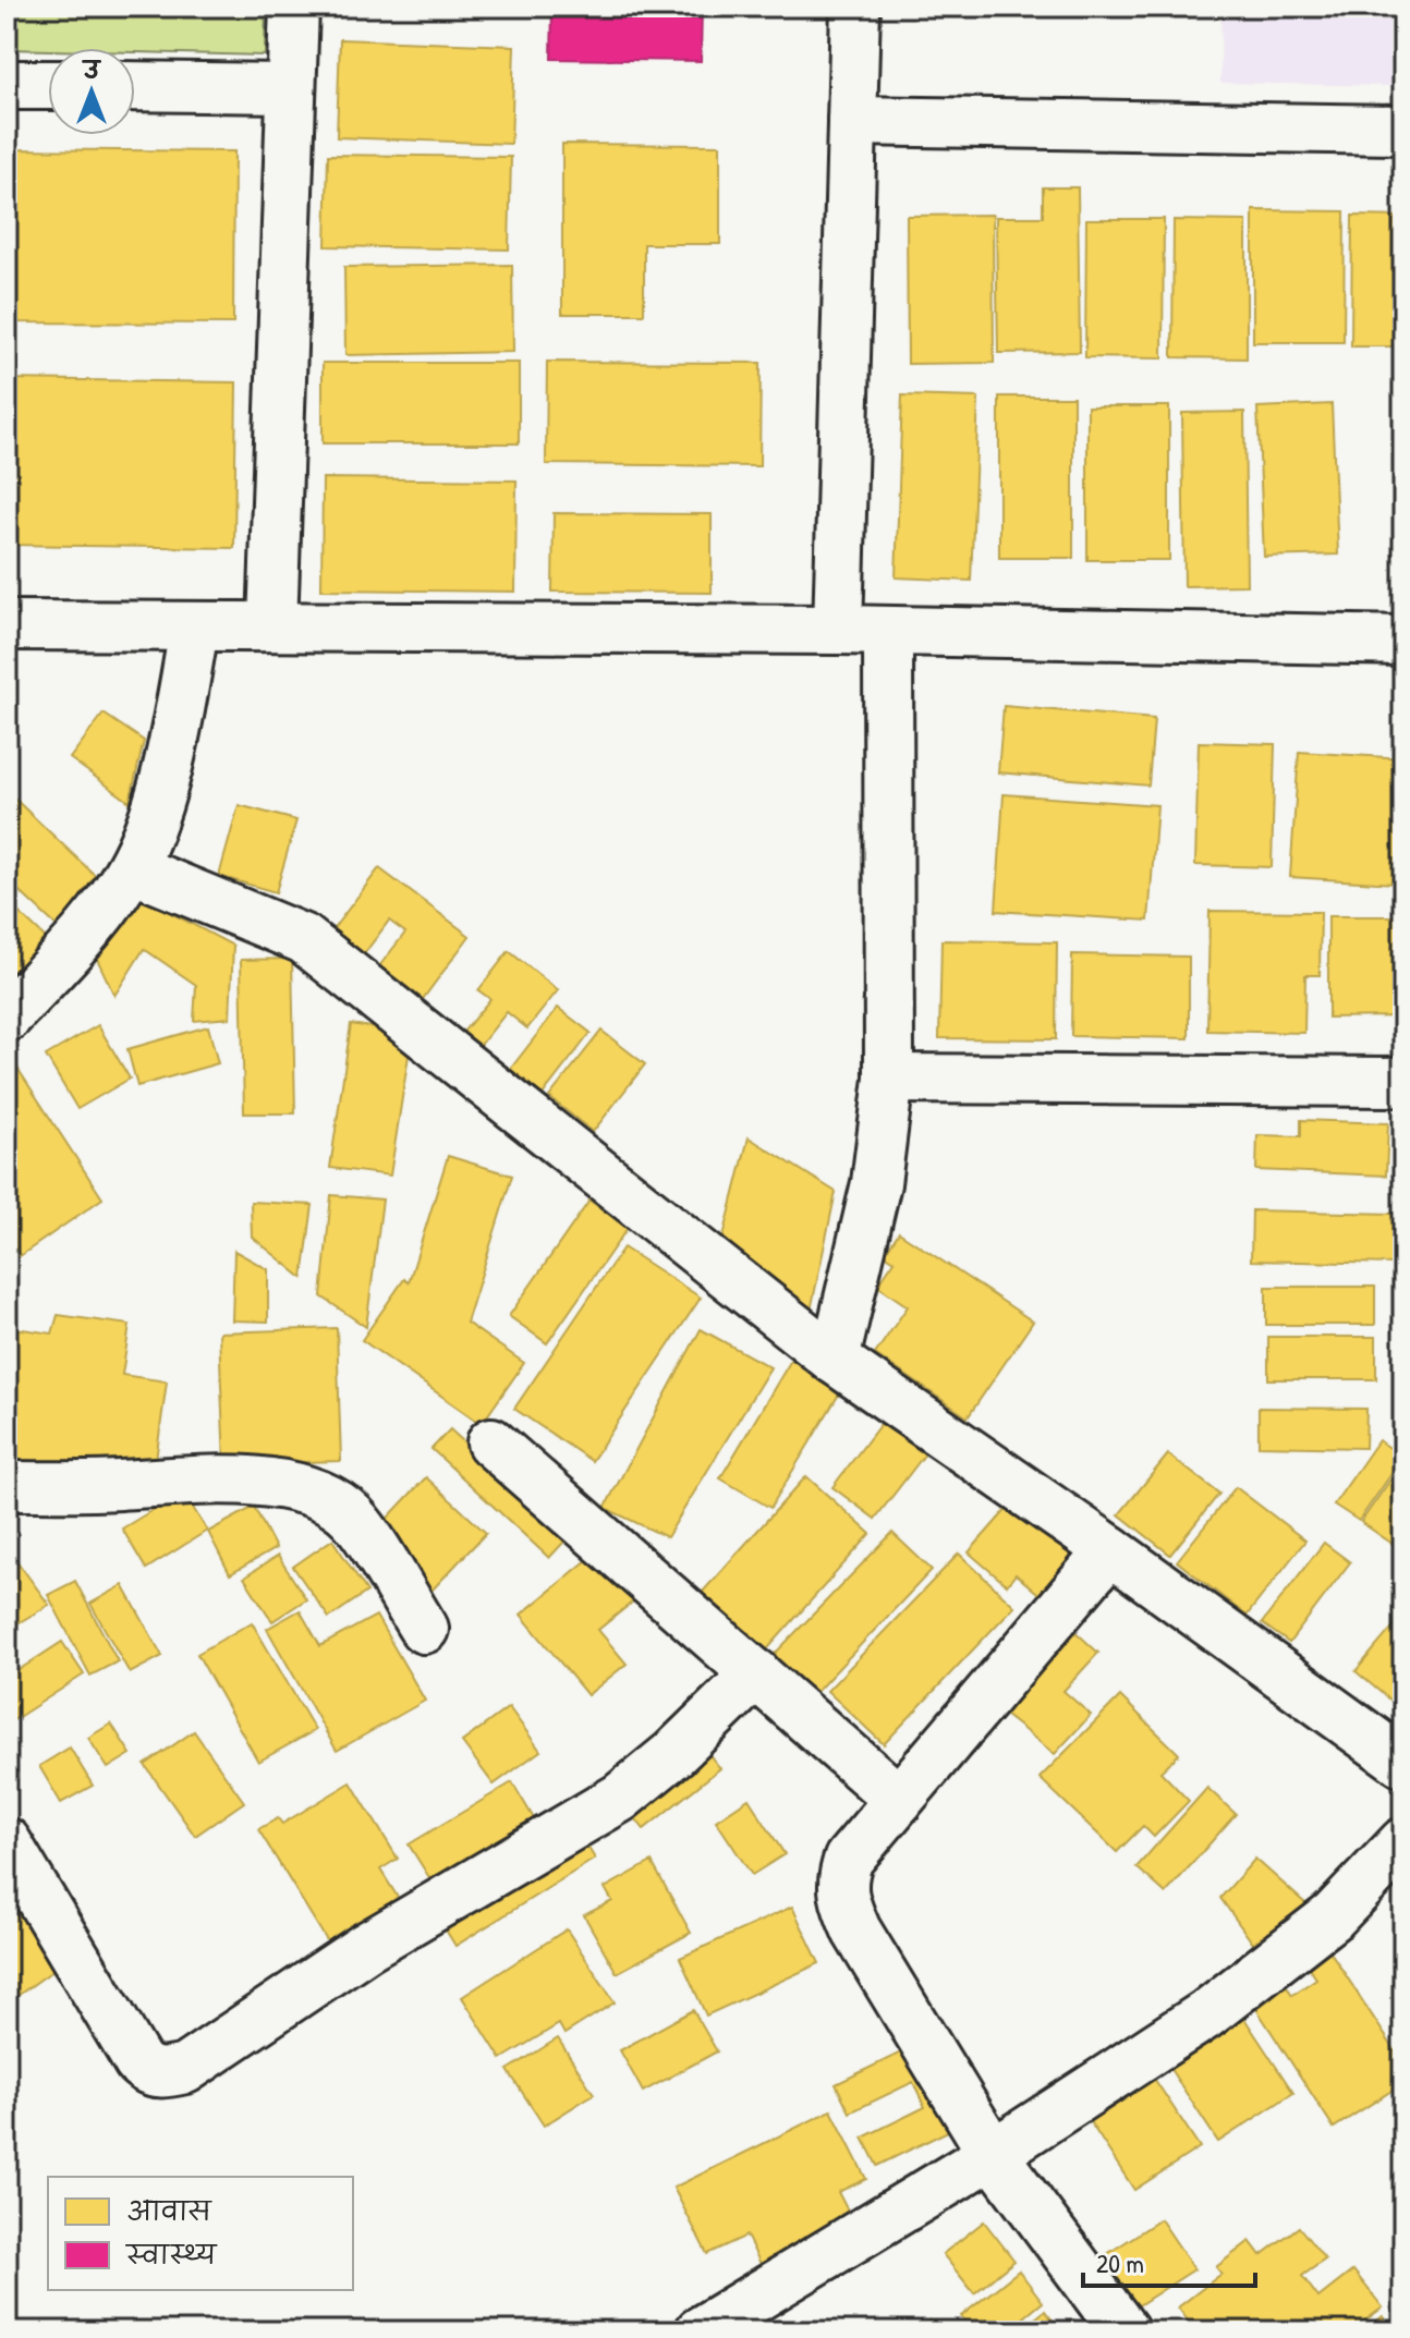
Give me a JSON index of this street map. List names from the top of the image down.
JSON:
{
  "legend": ["आवास", "स्वास्थ्य"],
  "scale_bar": "20 m",
  "north": "top"
}
